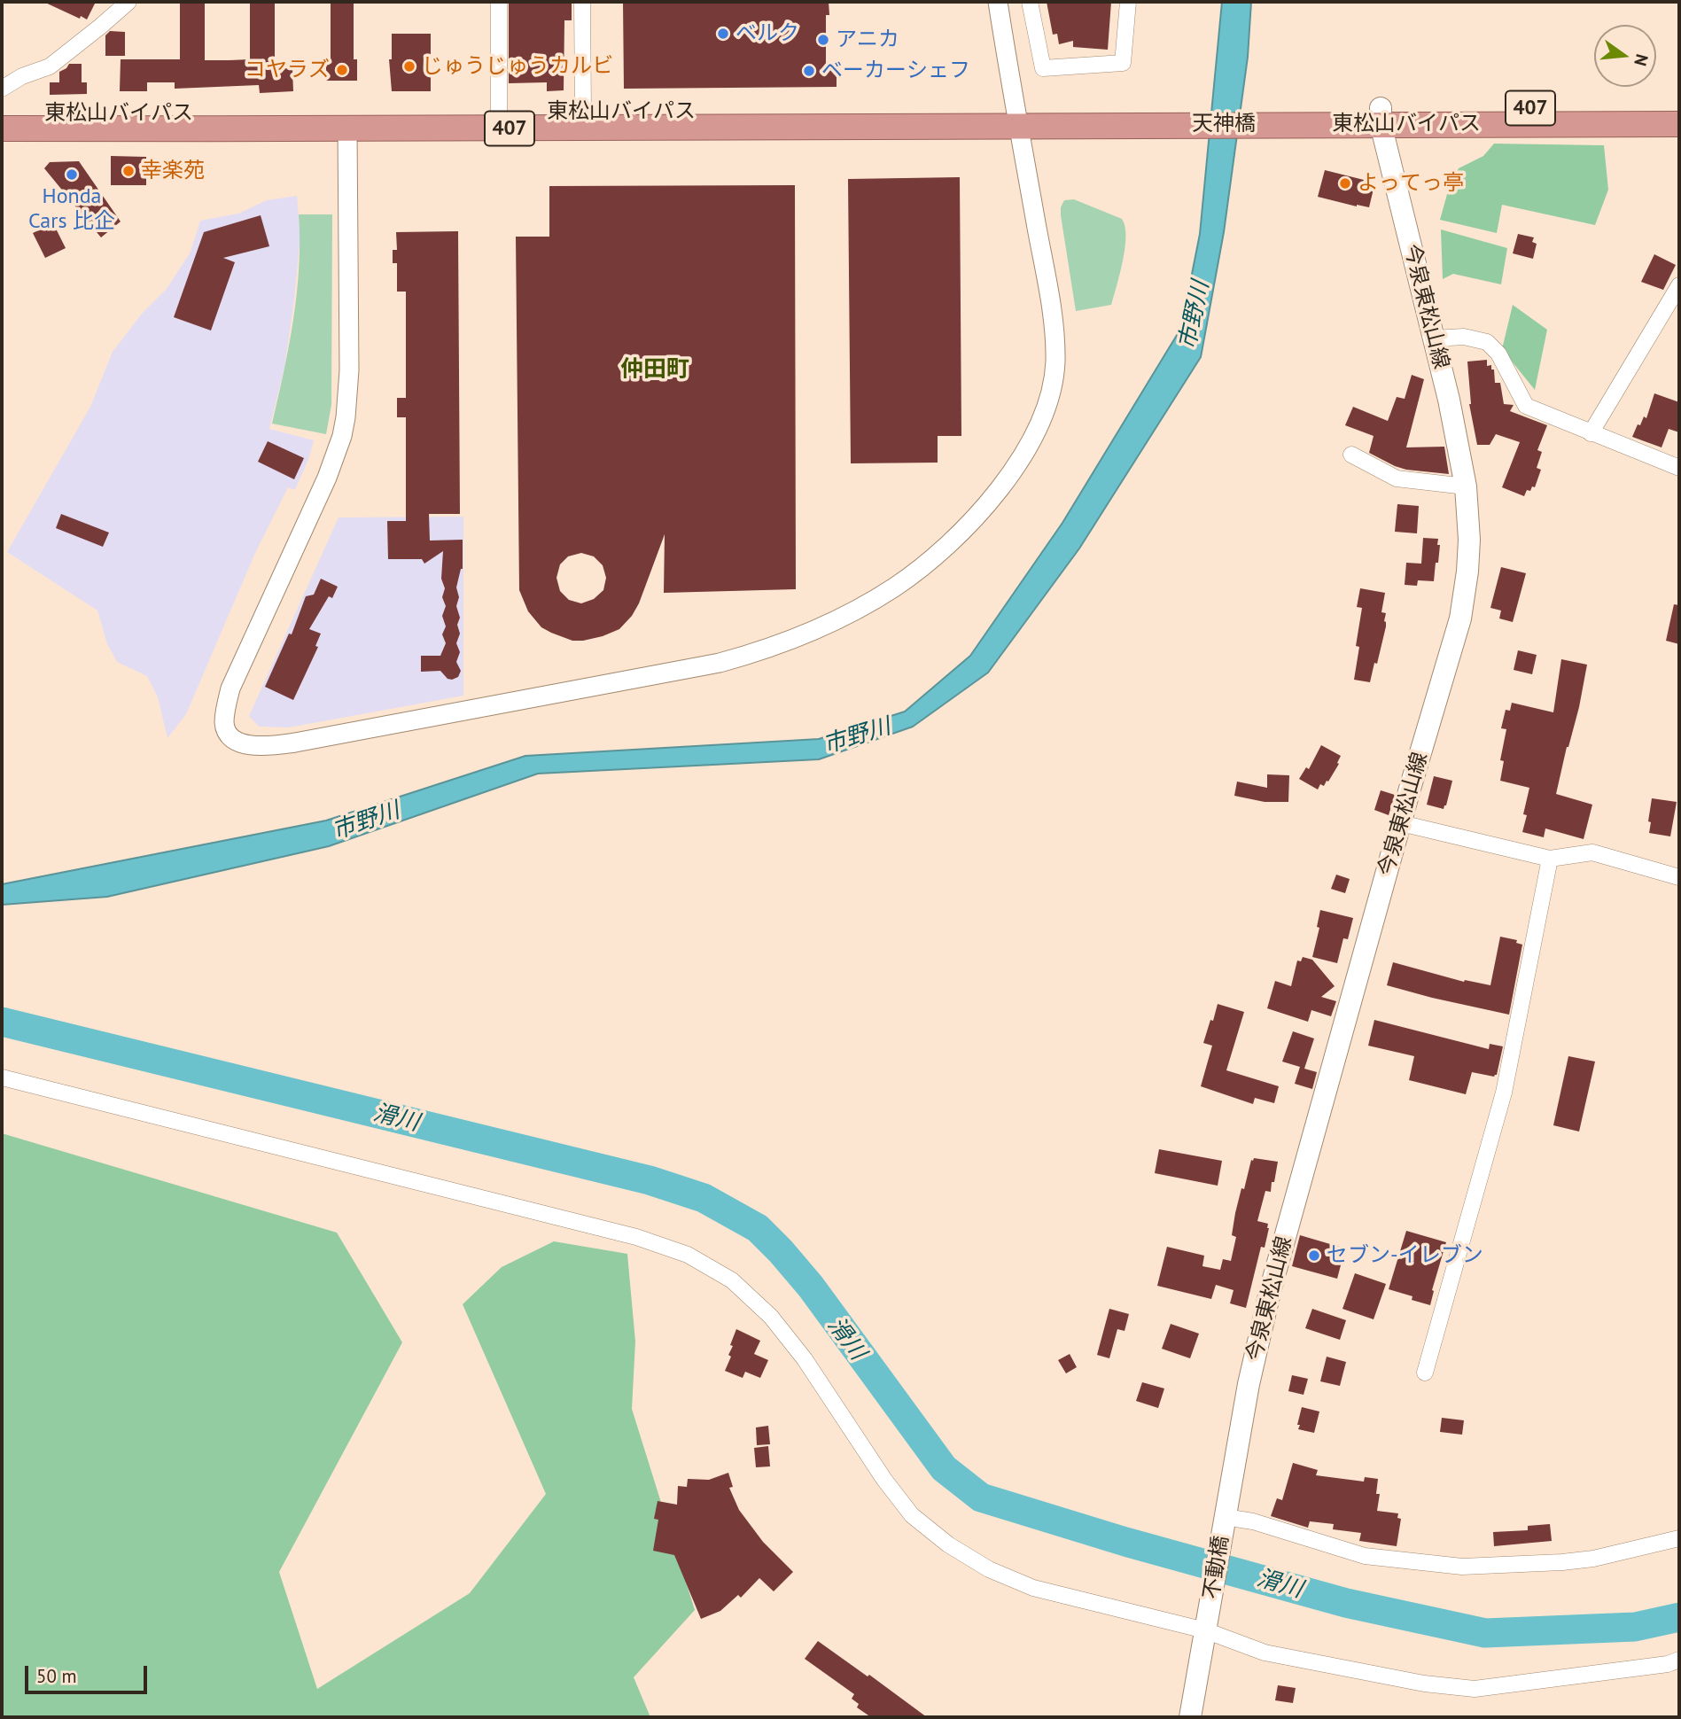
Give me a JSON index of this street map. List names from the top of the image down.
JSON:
{
  "streets": {
    "highway": ["407", "東松山バイパス", "天神橋"],
    "main road": ["今泉東松山線", "不動橋"]
  },
  "crossings": [
    ["東松山バイパス", "天神橋"],
    ["東松山バイパス", "今泉東松山線"],
    ["今泉東松山線", "不動橋"]
  ],
  "districts": ["仲田町"],
  "water": ["市野川", "滑川"],
  "places": [
    "ベルク",
    "アニカ",
    "じゅうじゅうカルビ",
    "コヤラズ",
    "ベーカーシェフ",
    "幸楽苑",
    "Honda Cars 比企",
    "よってっ亭",
    "セブン-イレブン"
  ],
  "scale_bar": "50 m",
  "north": "right"
}
